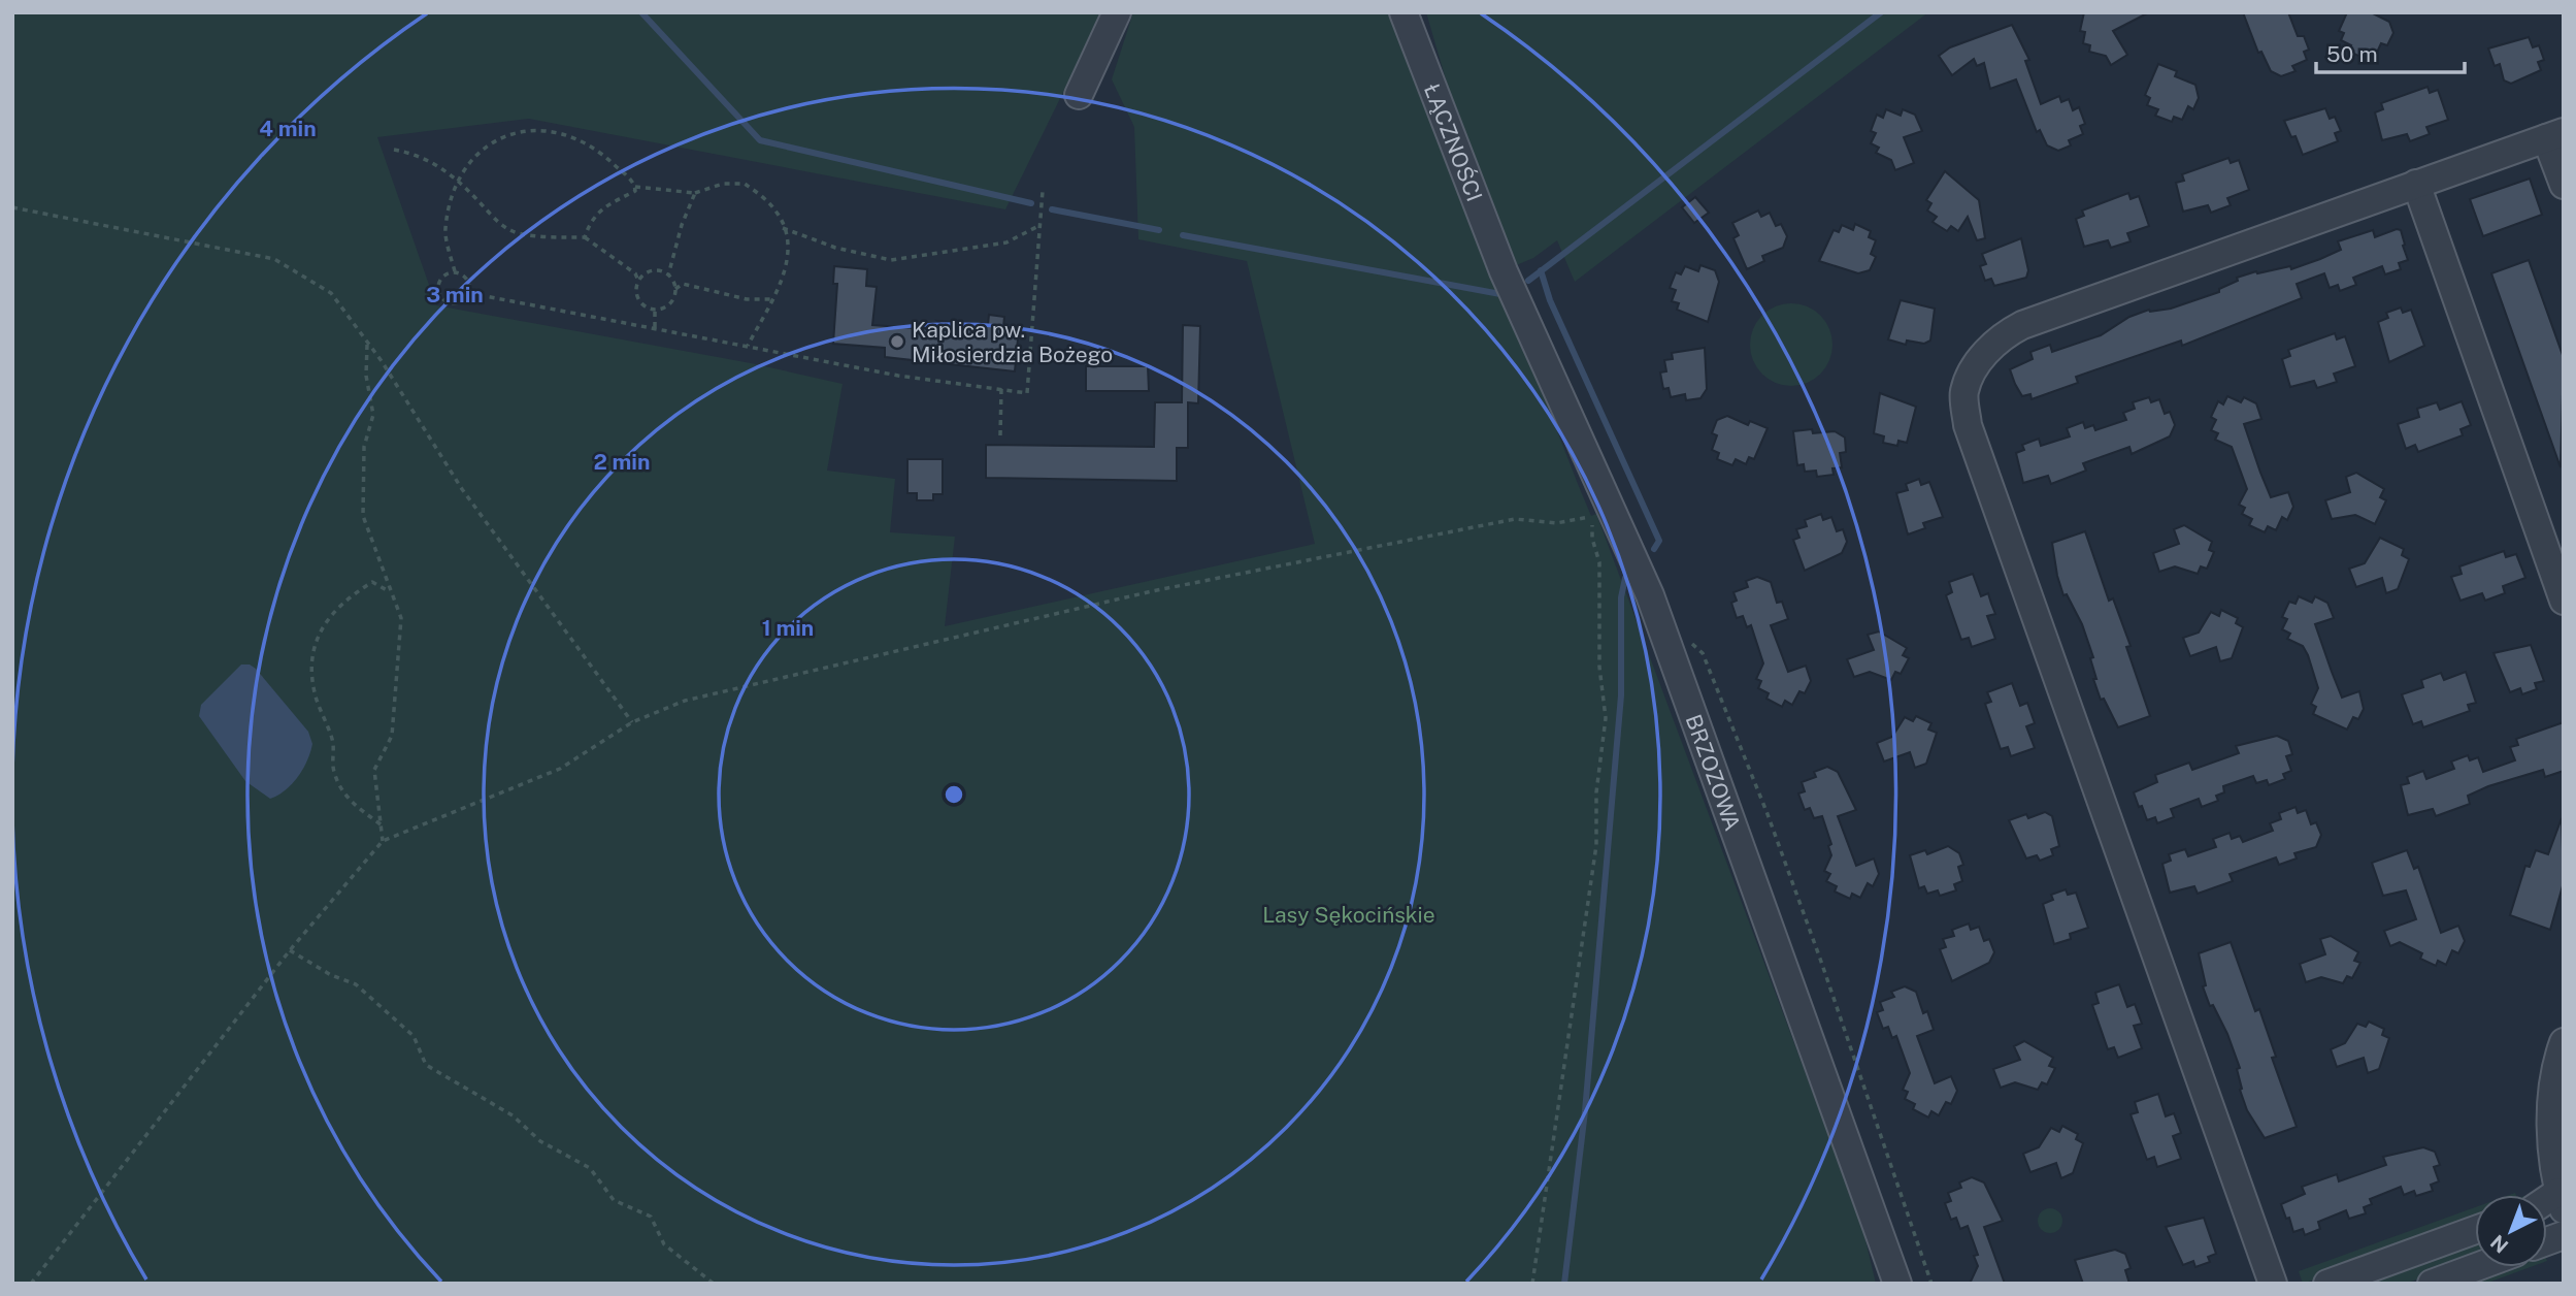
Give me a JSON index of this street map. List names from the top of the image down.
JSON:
{
  "streets": {
    "street": ["ŁĄCZNOŚCI", "BRZOZOWA"]
  },
  "crossings": [
    ["ŁĄCZNOŚCI", "BRZOZOWA"]
  ],
  "parks": ["Lasy Sękocińskie"],
  "places": ["Kaplica pw. Miłosierdzia Bożego"],
  "scale_bar": "50 m",
  "north": "bottom left",
  "rings": [
    "4 min",
    "3 min",
    "2 min",
    "1 min"
  ]
}
